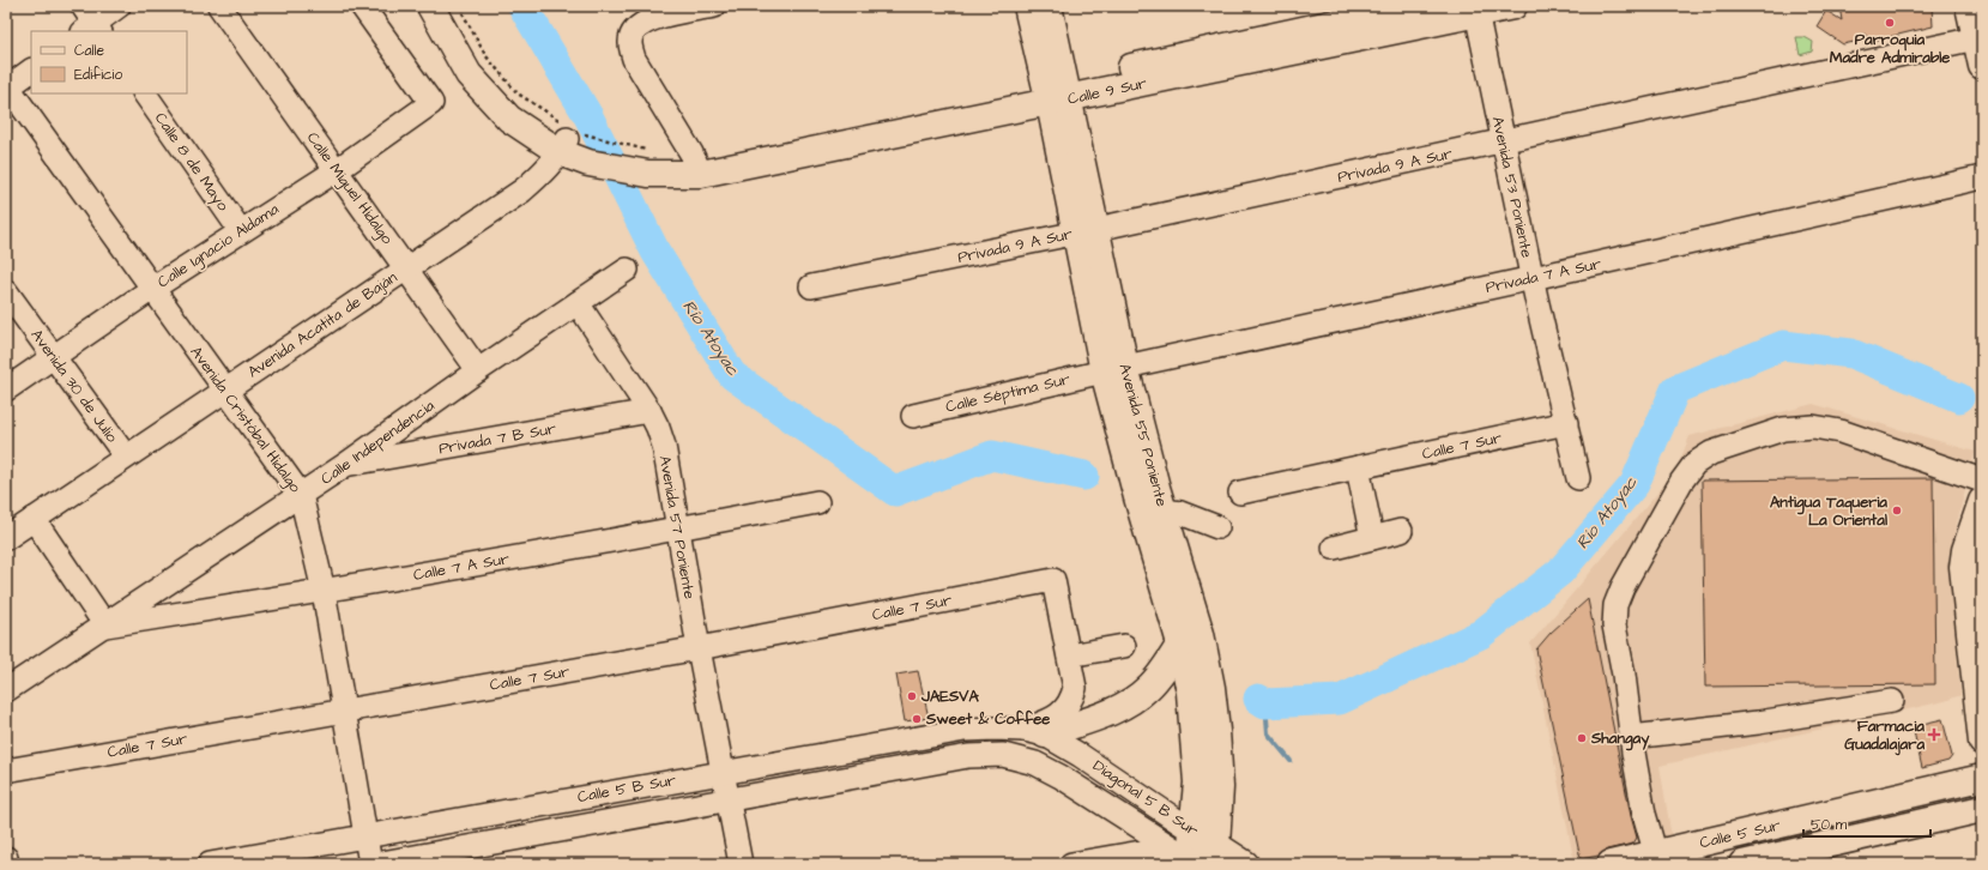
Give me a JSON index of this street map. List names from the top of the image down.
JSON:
{
  "streets": {
    "main road": [
      "Calle 9 Sur",
      "Avenida 55 Poniente",
      "Diagonal 5 B Sur",
      "Calle 5 Sur"
    ],
    "street": [
      "Calle 8 de Mayo",
      "Privada 9 A Sur",
      "Avenida 53 Poniente",
      "Calle Miguel Hidalgo",
      "Calle Ignacio Aldama",
      "Privada 7 A Sur",
      "Avenida Acatita de Baján",
      "Avenida 30 de Julio",
      "Calle Séptima Sur",
      "Avenida Cristóbal Hidalgo",
      "Privada 7 B Sur",
      "Calle Independencia",
      "Calle 7 Sur",
      "Avenida 57 Poniente",
      "Calle 7 A Sur",
      "Calle 5 B Sur"
    ]
  },
  "crossings": [
    ["Calle 9 Sur", "Avenida 53 Poniente"],
    ["Calle 9 Sur", "Avenida Acatita de Baján"],
    ["Calle 9 Sur", "Avenida 55 Poniente"],
    ["Calle 8 de Mayo", "Calle Ignacio Aldama"],
    ["Privada 9 A Sur", "Avenida 53 Poniente"],
    ["Privada 9 A Sur", "Avenida 55 Poniente"],
    ["Avenida 53 Poniente", "Privada 7 A Sur"],
    ["Avenida 53 Poniente", "Calle 7 Sur"],
    ["Calle Miguel Hidalgo", "Calle Ignacio Aldama"],
    ["Calle Miguel Hidalgo", "Avenida Acatita de Baján"],
    ["Calle Miguel Hidalgo", "Calle Independencia"],
    ["Calle Ignacio Aldama", "Avenida 30 de Julio"],
    ["Calle Ignacio Aldama", "Avenida Cristóbal Hidalgo"],
    ["Privada 7 A Sur", "Calle Séptima Sur"],
    ["Privada 7 A Sur", "Avenida 55 Poniente"],
    ["Avenida Acatita de Baján", "Avenida 30 de Julio"],
    ["Avenida Acatita de Baján", "Avenida Cristóbal Hidalgo"],
    ["Calle Séptima Sur", "Avenida 55 Poniente"],
    ["Avenida Cristóbal Hidalgo", "Calle Independencia"],
    ["Avenida Cristóbal Hidalgo", "Calle 7 Sur"],
    ["Avenida Cristóbal Hidalgo", "Calle 7 A Sur"],
    ["Avenida Cristóbal Hidalgo", "Calle 5 B Sur"],
    ["Avenida 55 Poniente", "Diagonal 5 B Sur"],
    ["Privada 7 B Sur", "Calle Independencia"],
    ["Privada 7 B Sur", "Avenida 57 Poniente"],
    ["Calle Independencia", "Avenida 57 Poniente"],
    ["Calle Independencia", "Calle 7 A Sur"],
    ["Calle 7 Sur", "Avenida 57 Poniente"],
    ["Avenida 57 Poniente", "Calle 7 A Sur"],
    ["Avenida 57 Poniente", "Calle 5 B Sur"],
    ["Calle 5 B Sur", "Diagonal 5 B Sur"]
  ],
  "water": ["Río Atoyac"],
  "places": {
    "other": [
      "Parroquia Madre Admirable",
      "Antigua Taqueria La Oriental",
      "JAESVA",
      "Sweet & Coffee",
      "Shangay"
    ],
    "health": ["Farmacia Guadalajara"]
  },
  "legend": ["Calle", "Edificio"],
  "scale_bar": "50 m"
}
